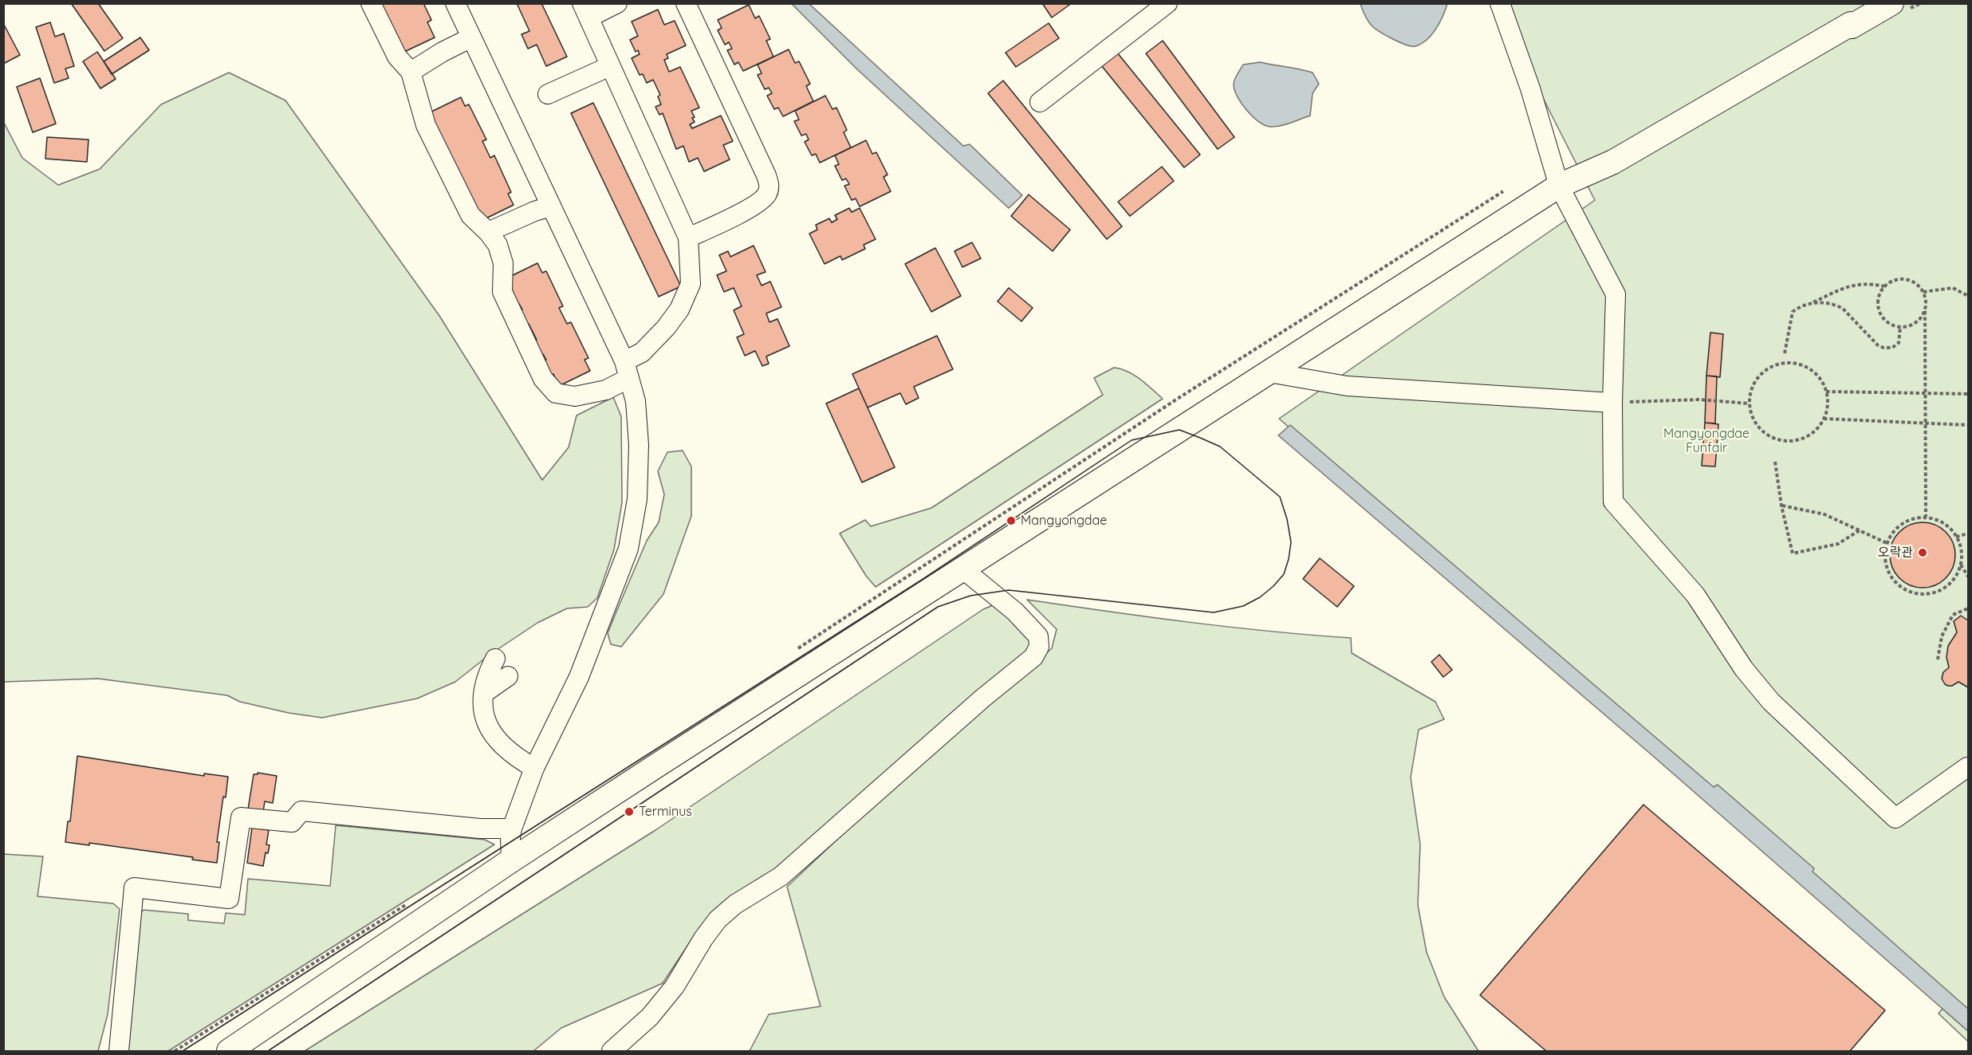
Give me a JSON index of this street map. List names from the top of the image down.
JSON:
{
  "parks": ["Mangyongdae Funfair"],
  "places": ["Mangyongdae", "오락관", "Terminus"]
}
